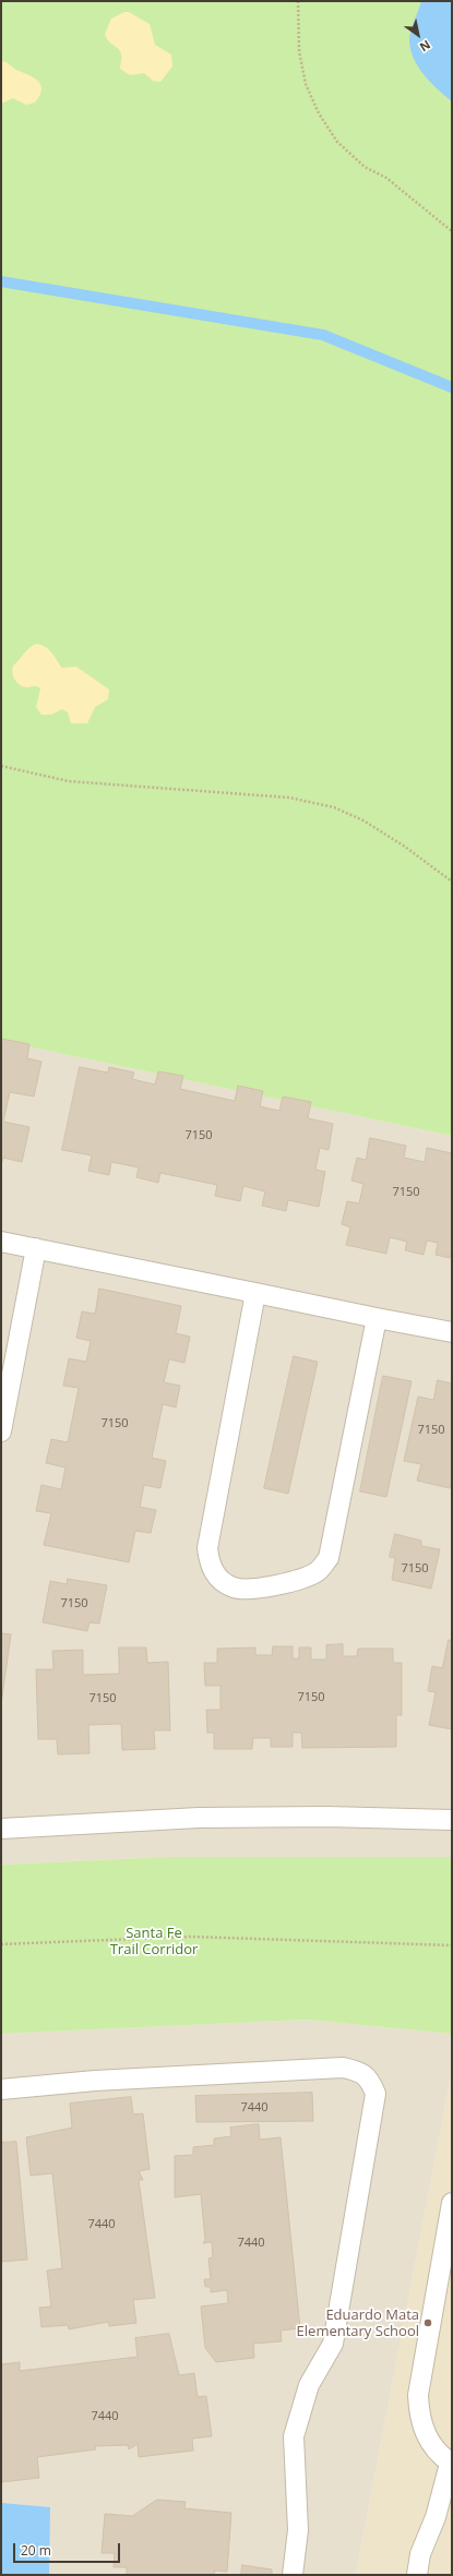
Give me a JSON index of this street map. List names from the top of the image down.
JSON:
{
  "parks": ["Santa Fe Trail Corridor"],
  "places": ["Eduardo Mata Elementary School"],
  "house_numbers": [
    "7150",
    "7150",
    "7150",
    "7150",
    "7150",
    "7150",
    "7150",
    "7150",
    "7440",
    "7440",
    "7440",
    "7440"
  ],
  "scale_bar": "20 m",
  "north": "bottom right"
}
